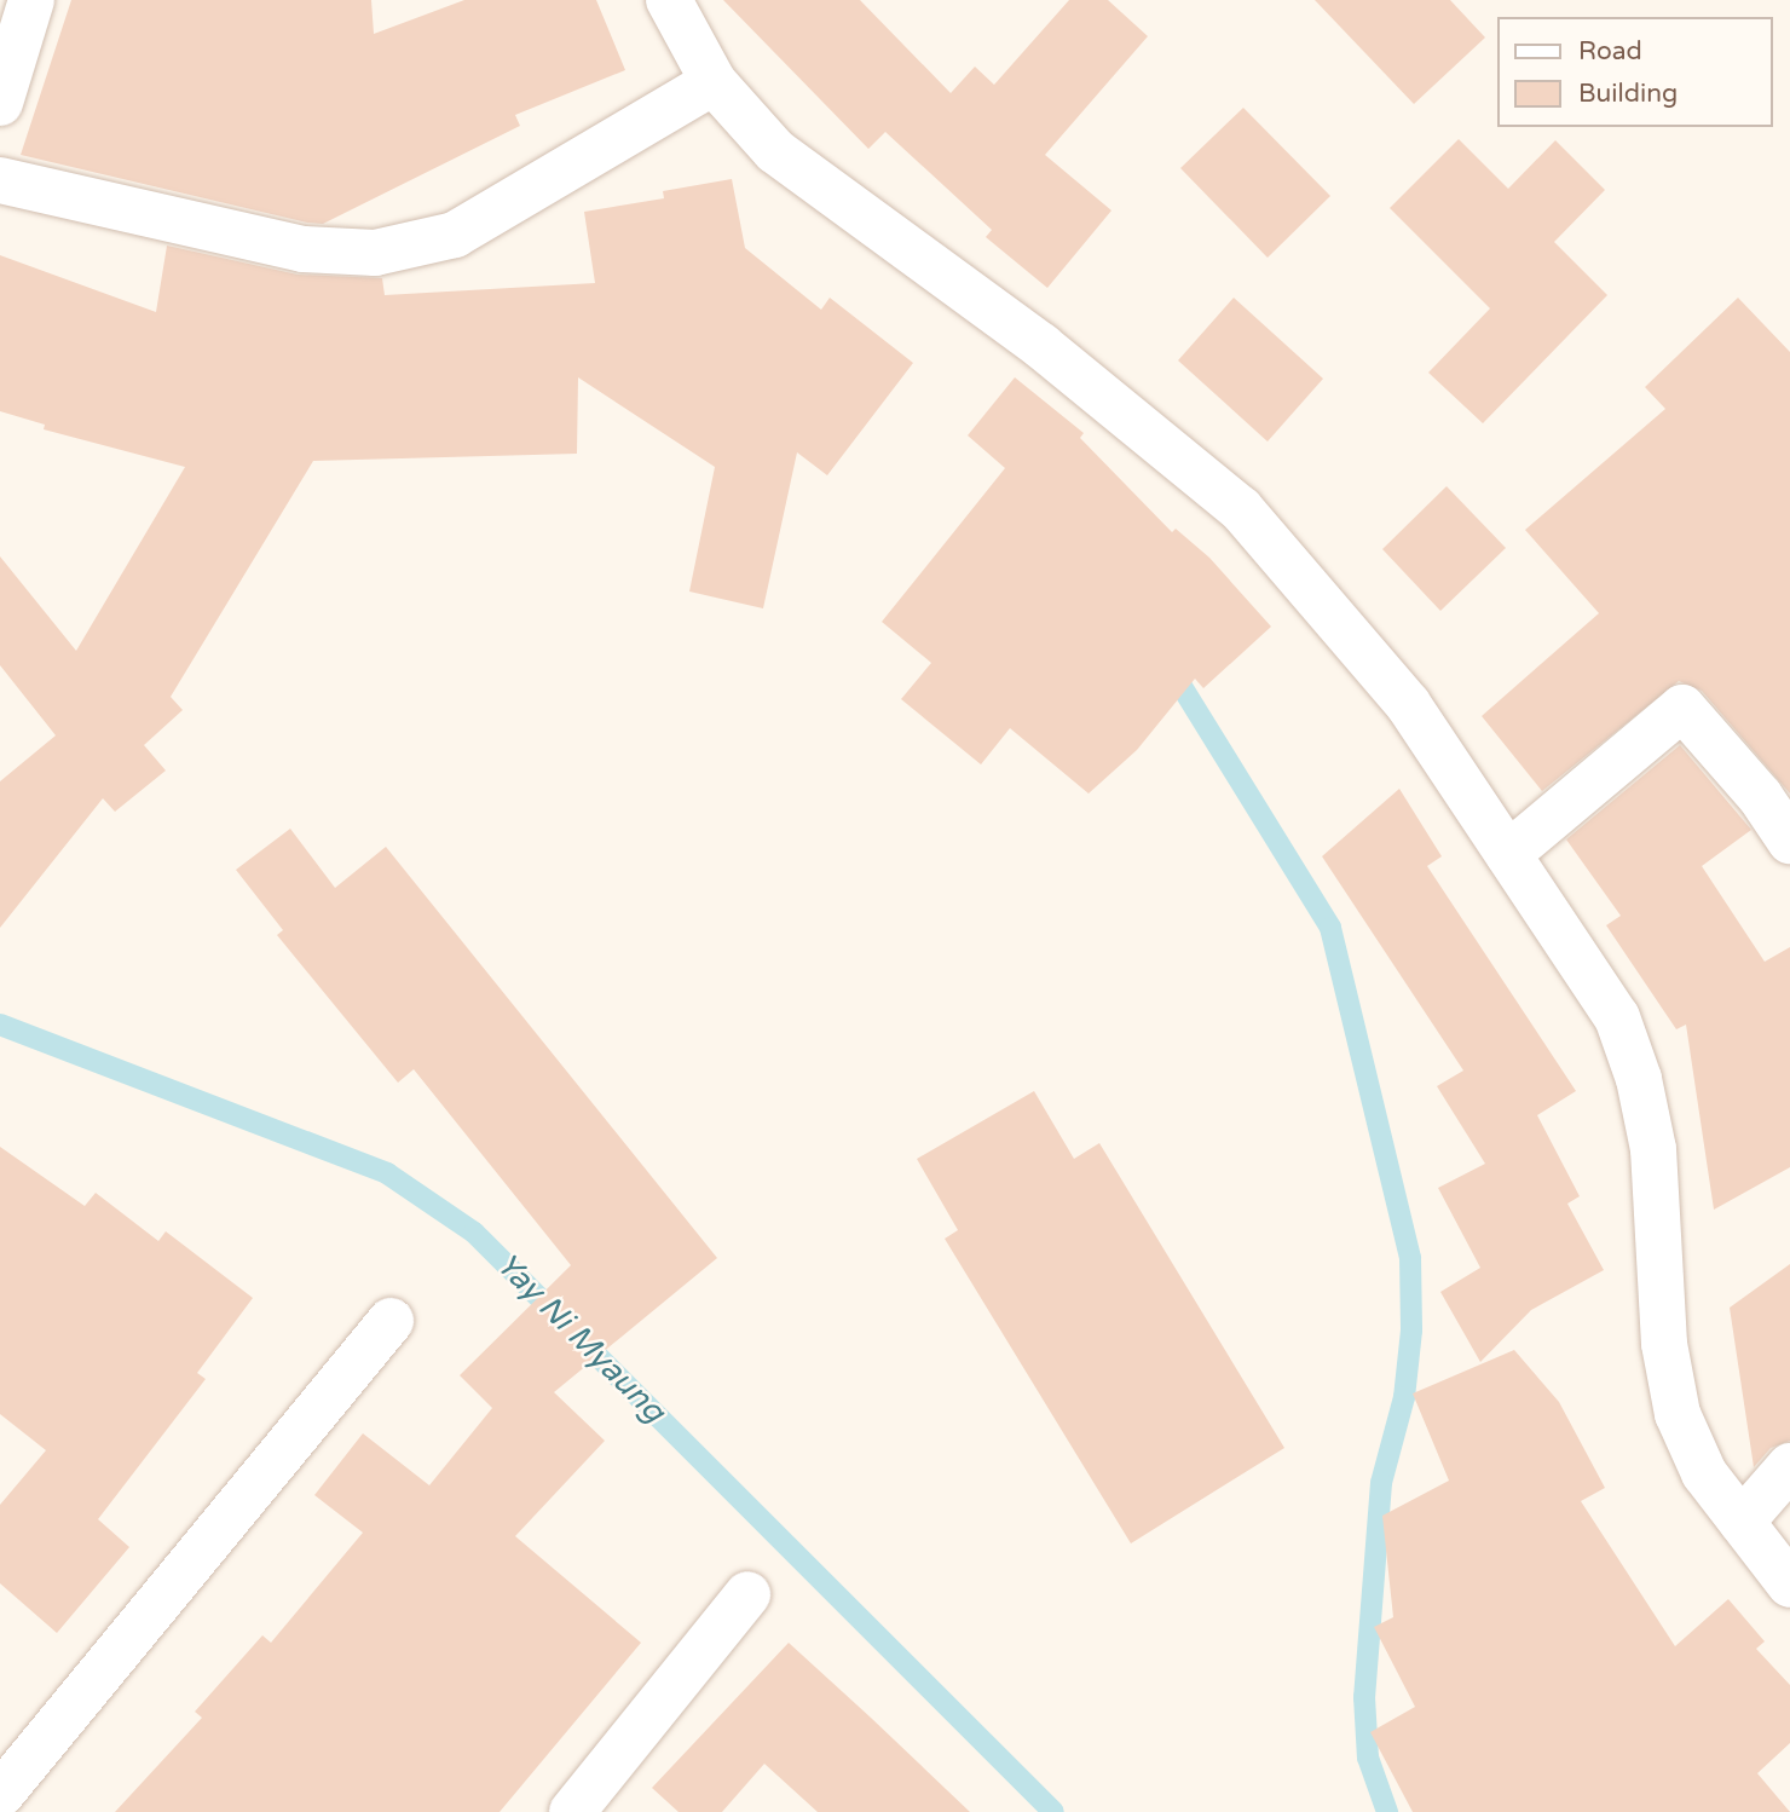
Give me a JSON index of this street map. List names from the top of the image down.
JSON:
{
  "water": ["Yay Ni Myaung"],
  "legend": ["Road", "Building"]
}
